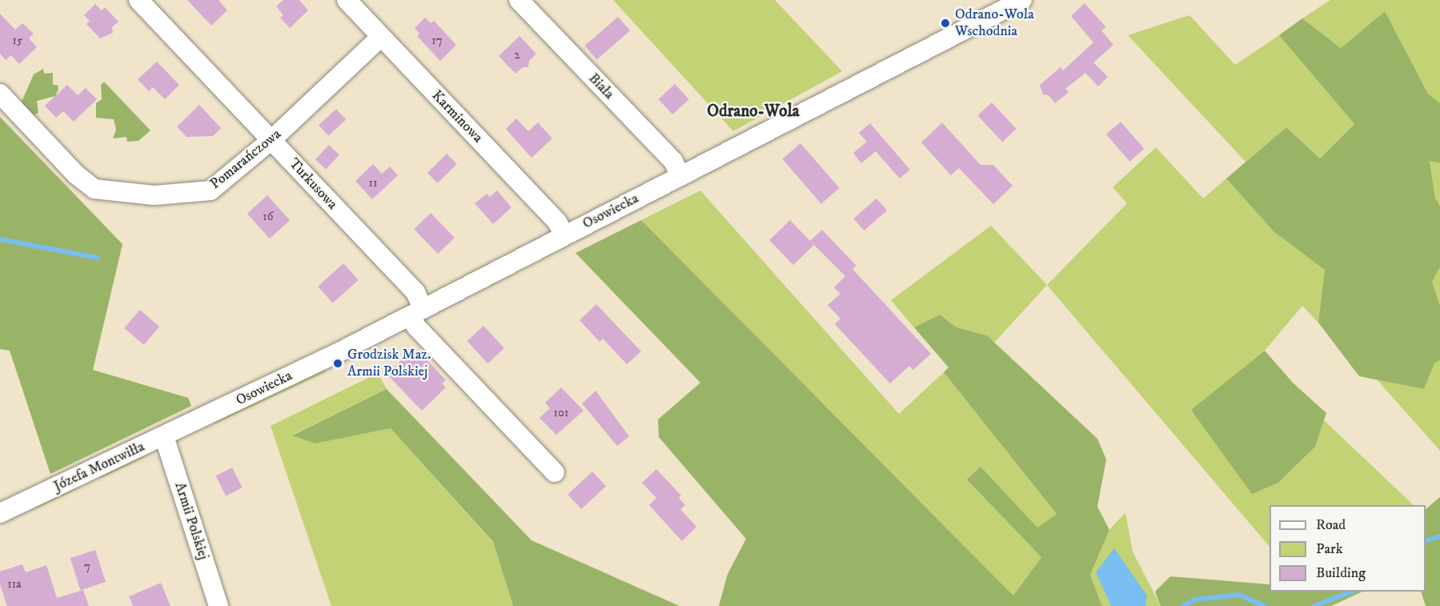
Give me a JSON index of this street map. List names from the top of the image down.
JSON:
{
  "streets": {
    "street": [
      "Biała",
      "Karminowa",
      "Pomarańczowa",
      "Turkusowa",
      "Osowiecka",
      "Józefa Montwiłła",
      "Armii Polskiej"
    ]
  },
  "crossings": [
    ["Biała", "Osowiecka"],
    ["Karminowa", "Pomarańczowa"],
    ["Karminowa", "Osowiecka"],
    ["Pomarańczowa", "Turkusowa"],
    ["Turkusowa", "Osowiecka"],
    ["Osowiecka", "Józefa Montwiłła"],
    ["Józefa Montwiłła", "Armii Polskiej"]
  ],
  "districts": ["Odrano-Wola"],
  "places": ["Odrano-Wola Wschodnia", "Grodzisk Maz. Armii Polskiej"],
  "house_numbers": [
    "15",
    "17",
    "2",
    "11",
    "16",
    "101",
    "7",
    "11a"
  ],
  "legend": ["Road", "Park", "Building"]
}
